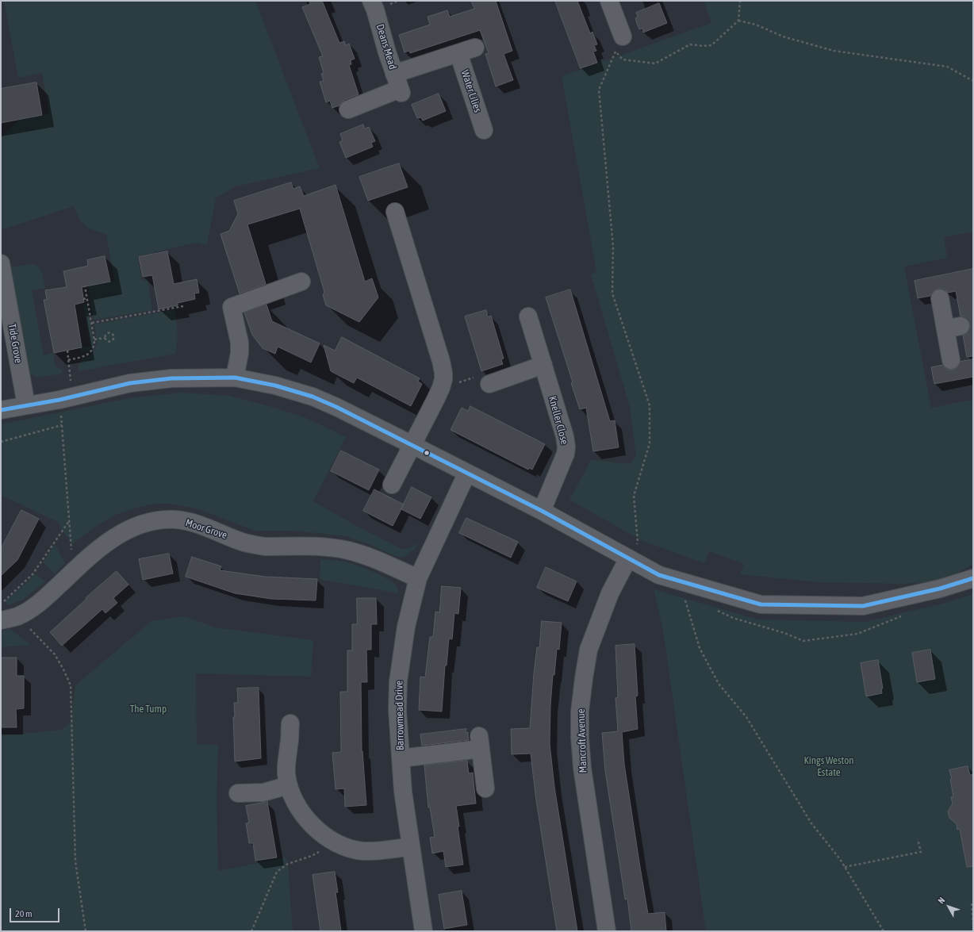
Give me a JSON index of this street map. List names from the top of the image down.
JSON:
{
  "streets": {
    "street": [
      "Deans Mead",
      "Water Lilies",
      "Tide Grove",
      "Kneller Close",
      "Moor Grove",
      "Barrowmead Drive",
      "Mancroft Avenue"
    ]
  },
  "crossings": [
    ["Moor Grove", "Barrowmead Drive"]
  ],
  "parks": ["The Tump", "Kings Weston Estate"],
  "scale_bar": "20 m",
  "north": "top left"
}
